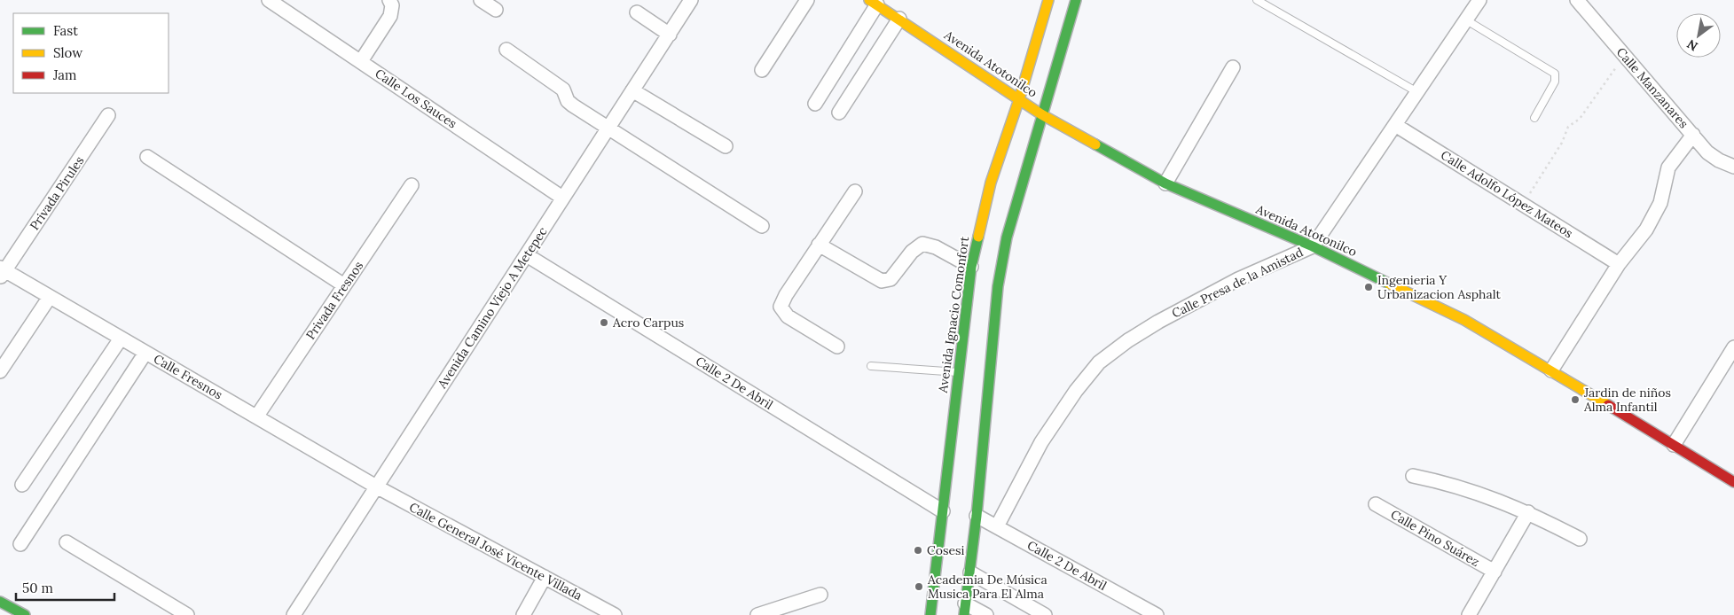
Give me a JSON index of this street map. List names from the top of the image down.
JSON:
{
  "streets": {
    "main road": ["Avenida Atotonilco", "Avenida Ignacio Comonfort"],
    "street": [
      "Calle Manzanares",
      "Calle Los Sauces",
      "Privada Pirules",
      "Calle Adolfo López Mateos",
      "Calle Presa de la Amistad",
      "Privada Fresnos",
      "Avenida Camino Viejo A Metepec",
      "Calle Fresnos",
      "Calle 2 De Abril",
      "Calle Pino Suárez",
      "Calle General José Vicente Villada"
    ]
  },
  "crossings": [
    ["Avenida Atotonilco", "Calle Presa de la Amistad"],
    ["Avenida Atotonilco", "Avenida Ignacio Comonfort"],
    ["Calle Los Sauces", "Avenida Camino Viejo A Metepec"],
    ["Privada Pirules", "Calle Fresnos"],
    ["Calle Adolfo López Mateos", "Calle Presa de la Amistad"],
    ["Calle Presa de la Amistad", "Calle 2 De Abril"],
    ["Privada Fresnos", "Calle Fresnos"],
    ["Avenida Camino Viejo A Metepec", "Calle Fresnos"],
    ["Avenida Camino Viejo A Metepec", "Calle 2 De Abril"],
    ["Avenida Camino Viejo A Metepec", "Calle General José Vicente Villada"],
    ["Avenida Ignacio Comonfort", "Calle 2 De Abril"],
    ["Calle Fresnos", "Calle General José Vicente Villada"]
  ],
  "places": [
    "Ingenieria Y Urbanizacion Asphalt",
    "Acro Carpus",
    "Jardin de niños Alma Infantil",
    "Cosesi",
    "Academia De Música Musica Para El Alma"
  ],
  "legend": ["Fast", "Slow", "Jam"],
  "scale_bar": "50 m",
  "north": "bottom left"
}
